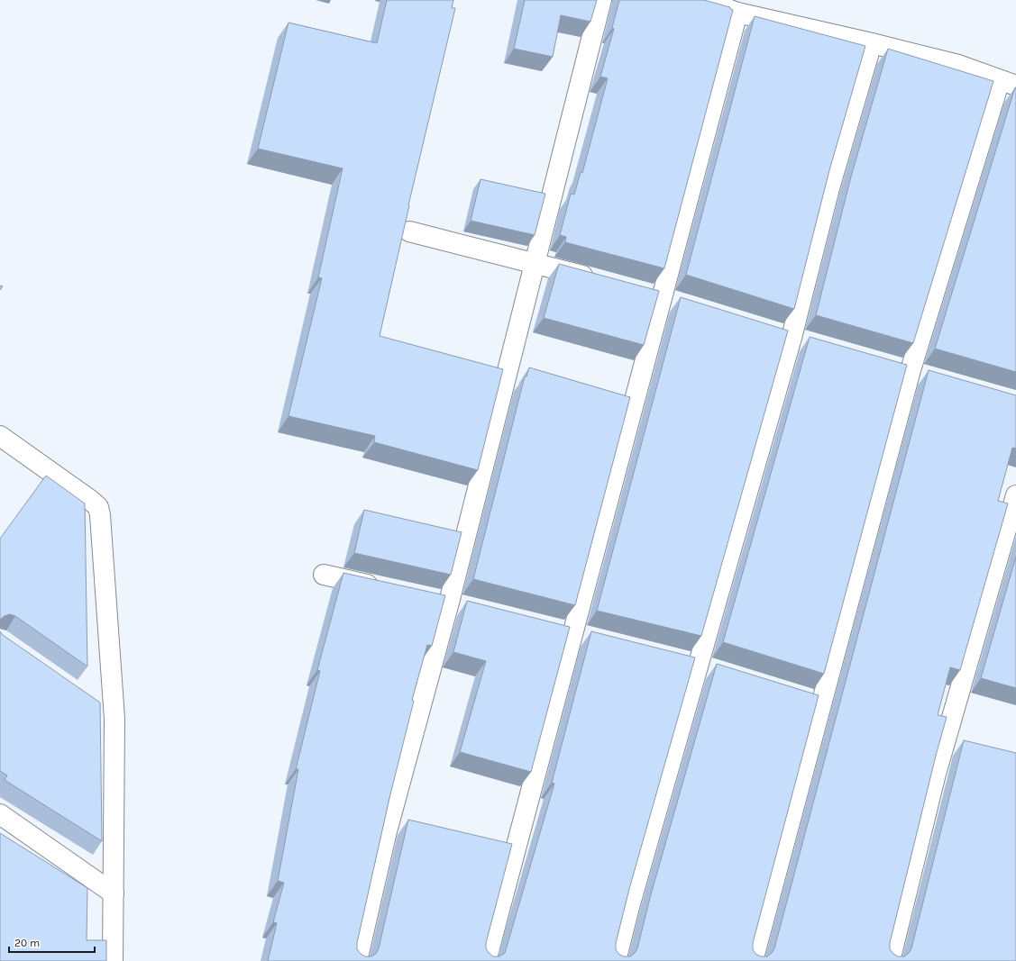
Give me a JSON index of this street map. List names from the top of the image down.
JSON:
{
  "scale_bar": "20 m"
}
